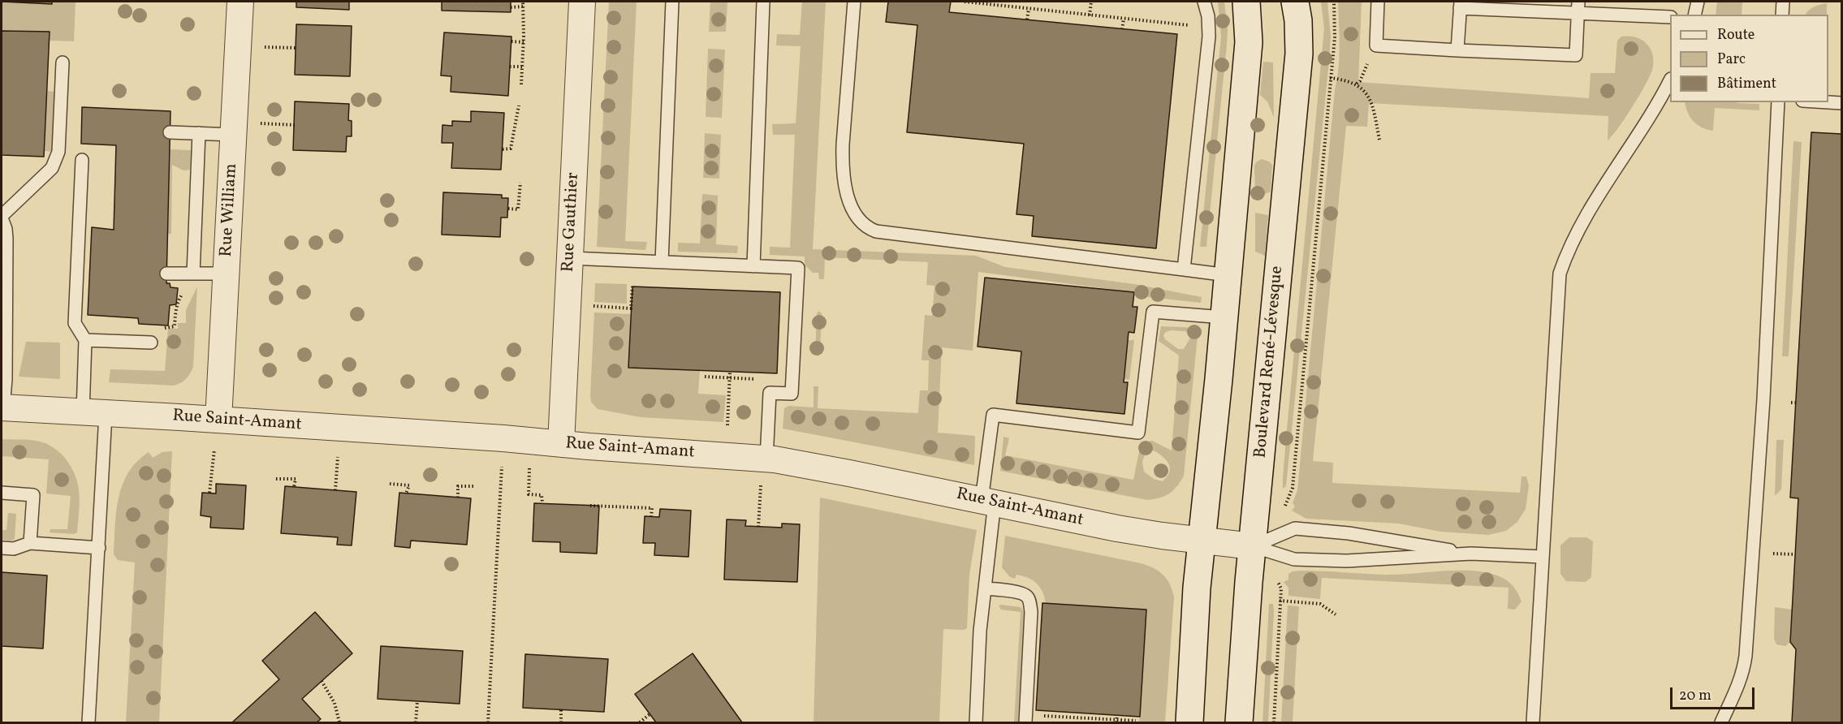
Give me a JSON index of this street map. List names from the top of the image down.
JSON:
{
  "streets": {
    "main road": ["Boulevard René-Lévesque"],
    "street": ["Rue William", "Rue Gauthier", "Rue Saint-Amant"]
  },
  "crossings": [
    ["Rue William", "Rue Saint-Amant"],
    ["Rue Gauthier", "Rue Saint-Amant"],
    ["Boulevard René-Lévesque", "Rue Saint-Amant"]
  ],
  "legend": ["Route", "Parc", "Bâtiment"],
  "scale_bar": "20 m"
}
